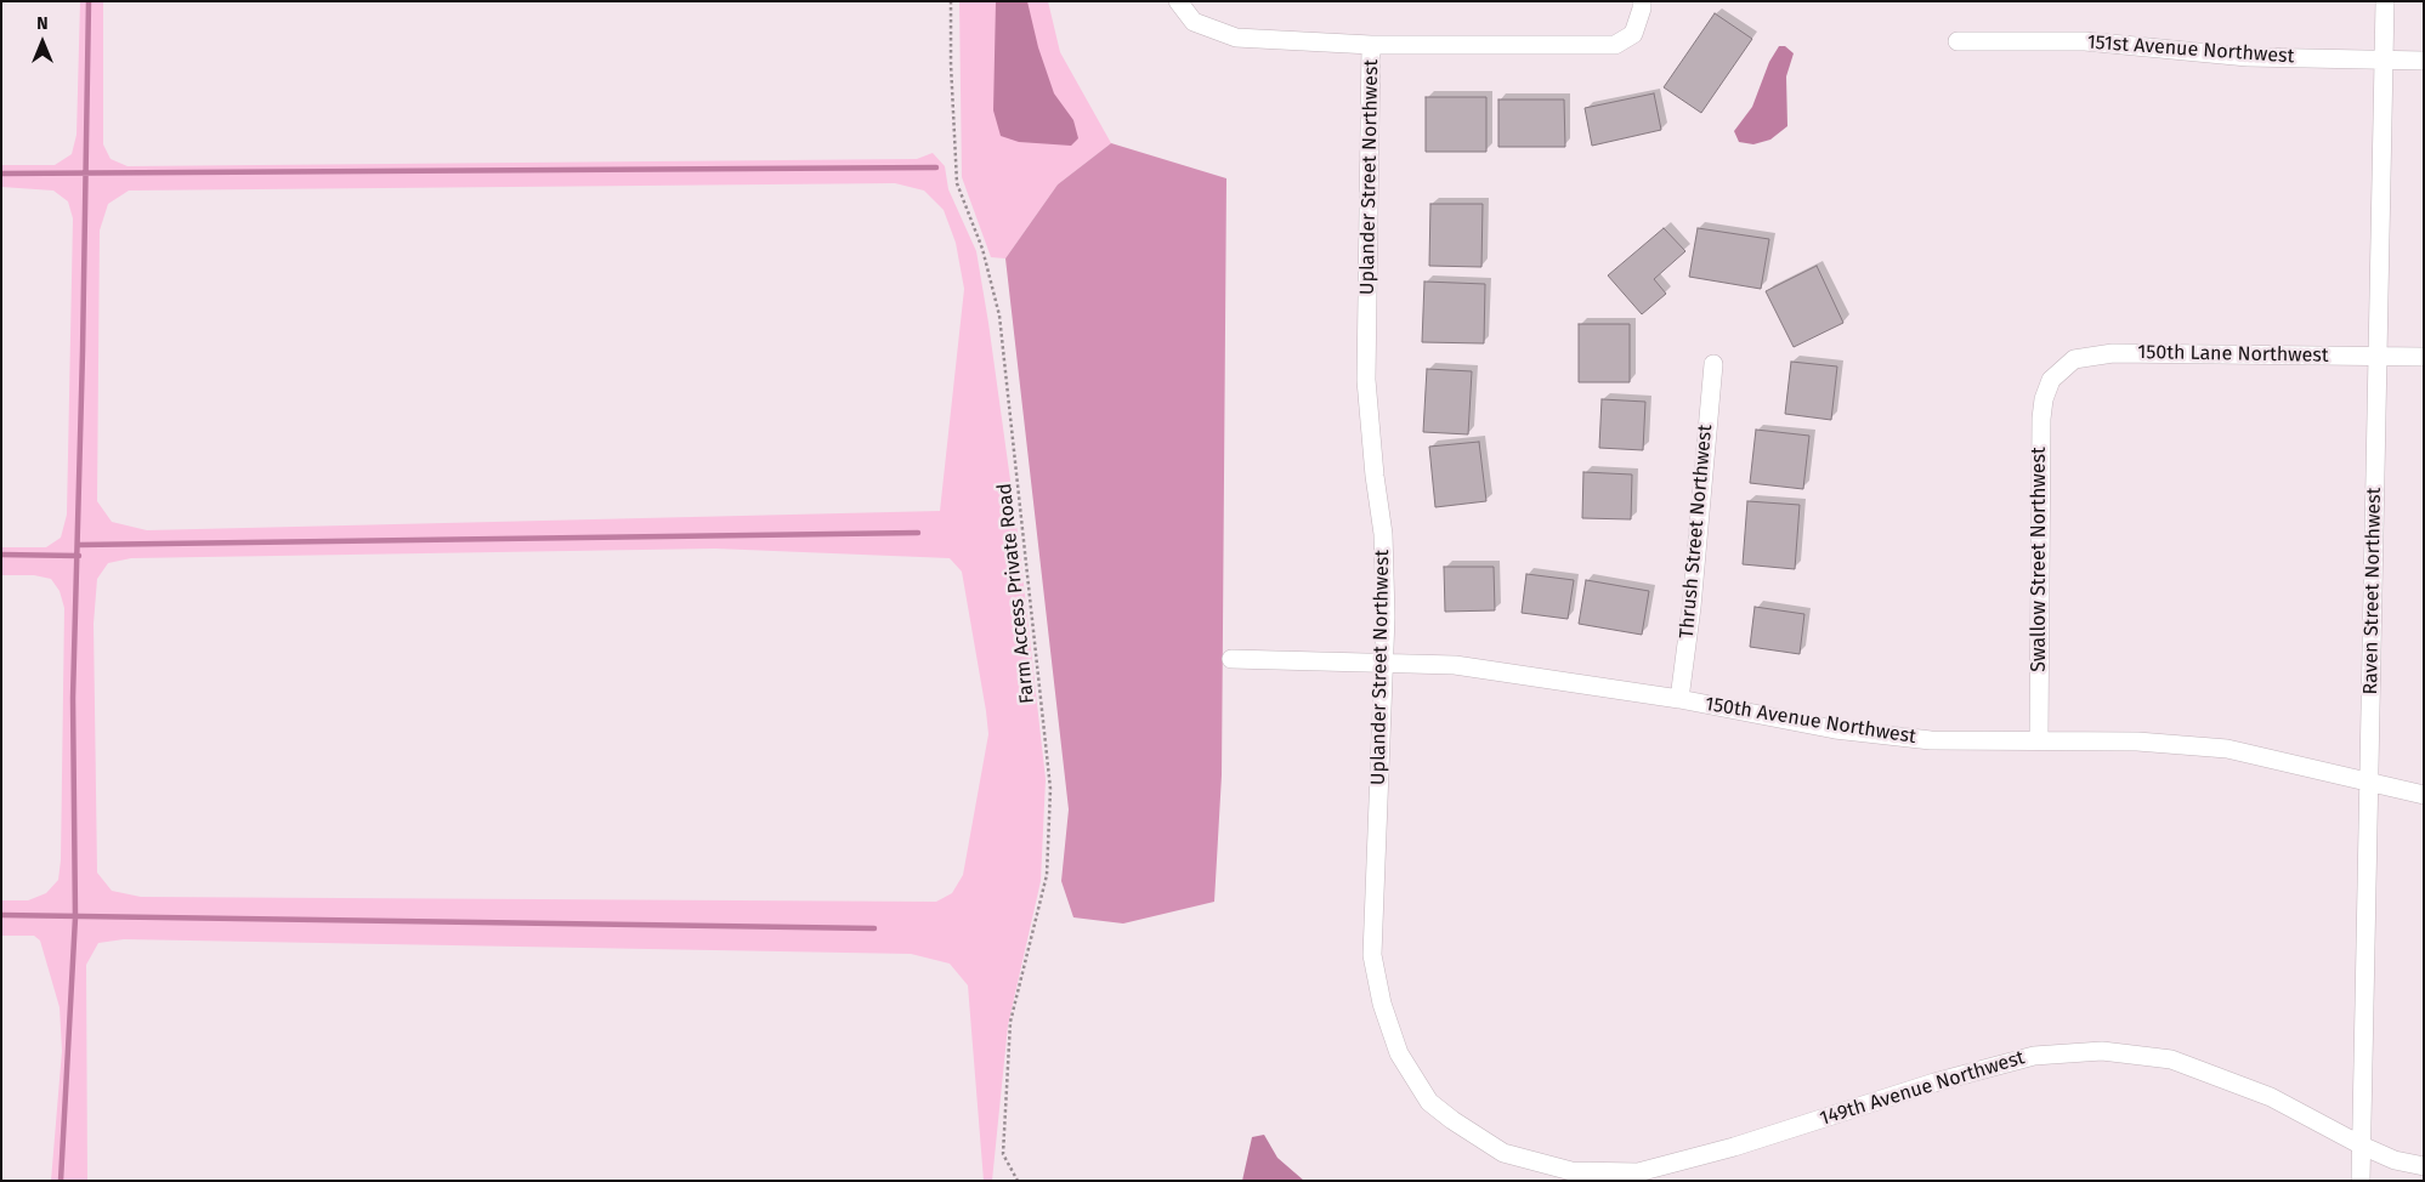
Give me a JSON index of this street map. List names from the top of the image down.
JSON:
{
  "streets": {
    "street": [
      "151st Avenue Northwest",
      "Uplander Street Northwest",
      "150th Lane Northwest",
      "Thrush Street Northwest",
      "Swallow Street Northwest",
      "Raven Street Northwest",
      "150th Avenue Northwest",
      "149th Avenue Northwest"
    ],
    "path": ["Farm Access Private Road"]
  },
  "crossings": [
    ["151st Avenue Northwest", "Raven Street Northwest"],
    ["Uplander Street Northwest", "150th Avenue Northwest"],
    ["Uplander Street Northwest", "149th Avenue Northwest"],
    ["150th Lane Northwest", "Swallow Street Northwest"],
    ["150th Lane Northwest", "Raven Street Northwest"],
    ["Thrush Street Northwest", "150th Avenue Northwest"],
    ["Swallow Street Northwest", "150th Avenue Northwest"],
    ["Raven Street Northwest", "150th Avenue Northwest"],
    ["Raven Street Northwest", "149th Avenue Northwest"]
  ],
  "north": "top"
}
